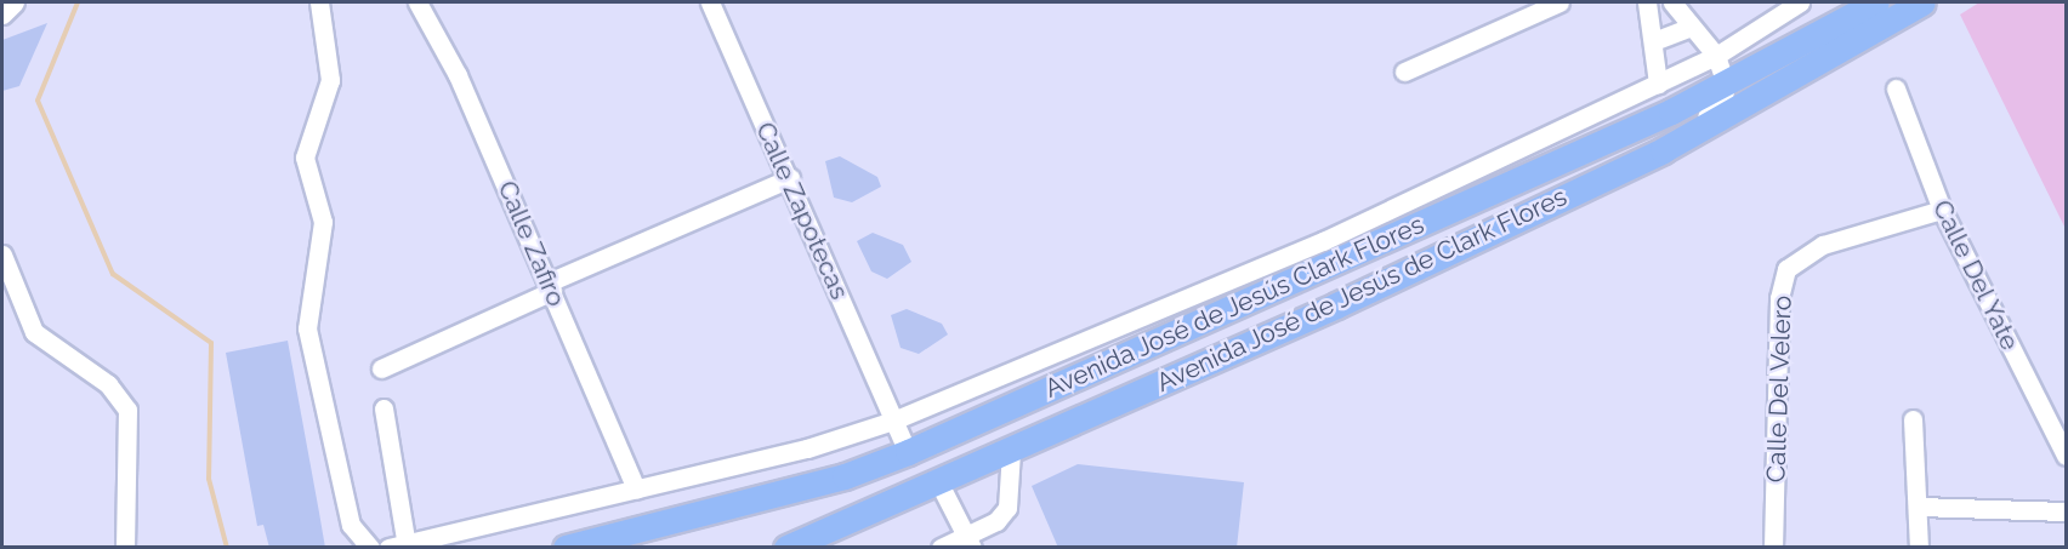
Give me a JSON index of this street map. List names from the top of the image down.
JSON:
{
  "streets": {
    "highway": ["Avenida José de Jesús de Clark Flores", "Avenida José de Jesús Clark Flores"],
    "street": [
      "Calle Zapotecas",
      "Calle Zafiro",
      "Calle Del Yate",
      "Calle Del Velero"
    ]
  },
  "crossings": [
    ["Calle Zapotecas", "Avenida José de Jesús Clark Flores"],
    ["Calle Del Yate", "Calle Del Velero"]
  ]
}
